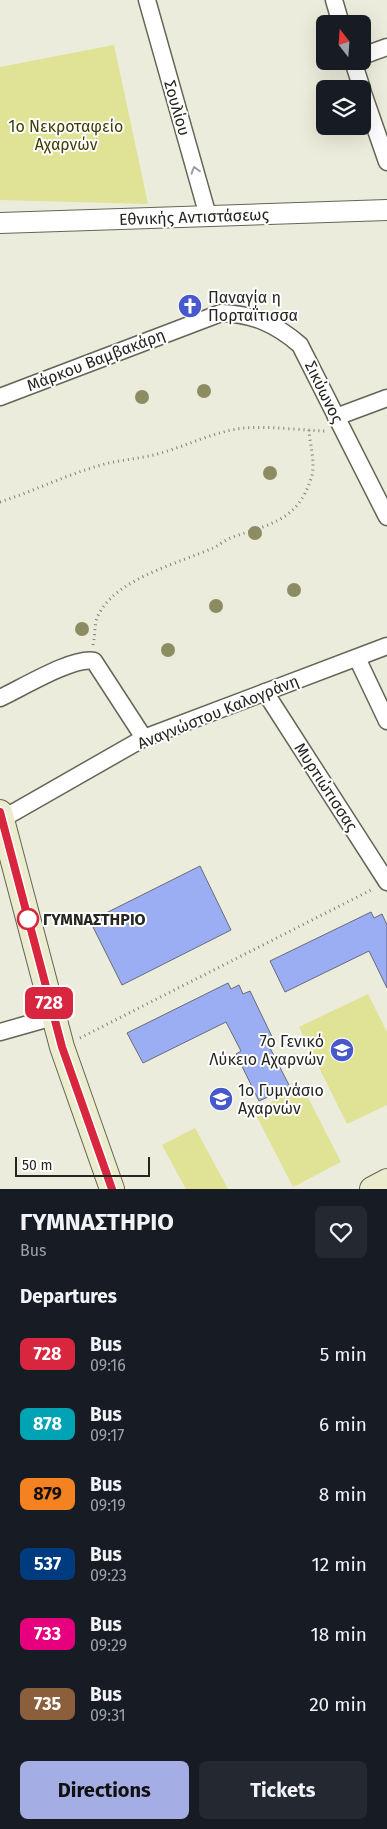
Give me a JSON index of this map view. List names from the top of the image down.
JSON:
{
  "streets": {
    "street": [
      "Σουλίου",
      "Εθνικής Αντιστάσεως",
      "Μάρκου Βαμβακάρη",
      "Σικύωνος",
      "Αναγνώστου Καλογράνη",
      "Μυρτιώτισσας"
    ]
  },
  "crossings": [
    ["Σουλίου", "Εθνικής Αντιστάσεως"],
    ["Μάρκου Βαμβακάρη", "Σικύωνος"],
    ["Αναγνώστου Καλογράνη", "Μυρτιώτισσας"]
  ],
  "one_way": ["Σουλίου"],
  "parks": ["1ο Νεκροταφείο Αχαρνών"],
  "places": {
    "church": ["Παναγία η Πορταΐτισσα"],
    "other": ["ΓΥΜΝΑΣΤΗΡΙΟ"],
    "school or university": ["7ο Γενικό Λύκειο Αχαρνών", "1ο Γυμνάσιο Αχαρνών"]
  },
  "lines": ["bus line 728"],
  "scale_bar": "50 m",
  "north": "top",
  "page": {
    "on_map": "728",
    "scale": "50 m",
    "heading": [
      ["ΓΥΜΝΑΣΤΗΡΙΟ", "Bus"],
      "Departures"
    ],
    "list": [
      {
        "mark": "728",
        "name": "Bus",
        "note": "09:16",
        "value": "5 min"
      },
      {
        "mark": "878",
        "name": "Bus",
        "note": "09:17",
        "value": "6 min"
      },
      {
        "mark": "879",
        "name": "Bus",
        "note": "09:19",
        "value": "8 min"
      },
      {
        "mark": "537",
        "name": "Bus",
        "note": "09:23",
        "value": "12 min"
      },
      {
        "mark": "733",
        "name": "Bus",
        "note": "09:29",
        "value": "18 min"
      },
      {
        "mark": "735",
        "name": "Bus",
        "note": "09:31",
        "value": "20 min"
      }
    ],
    "buttons": ["Directions", "Tickets"]
  }
}
